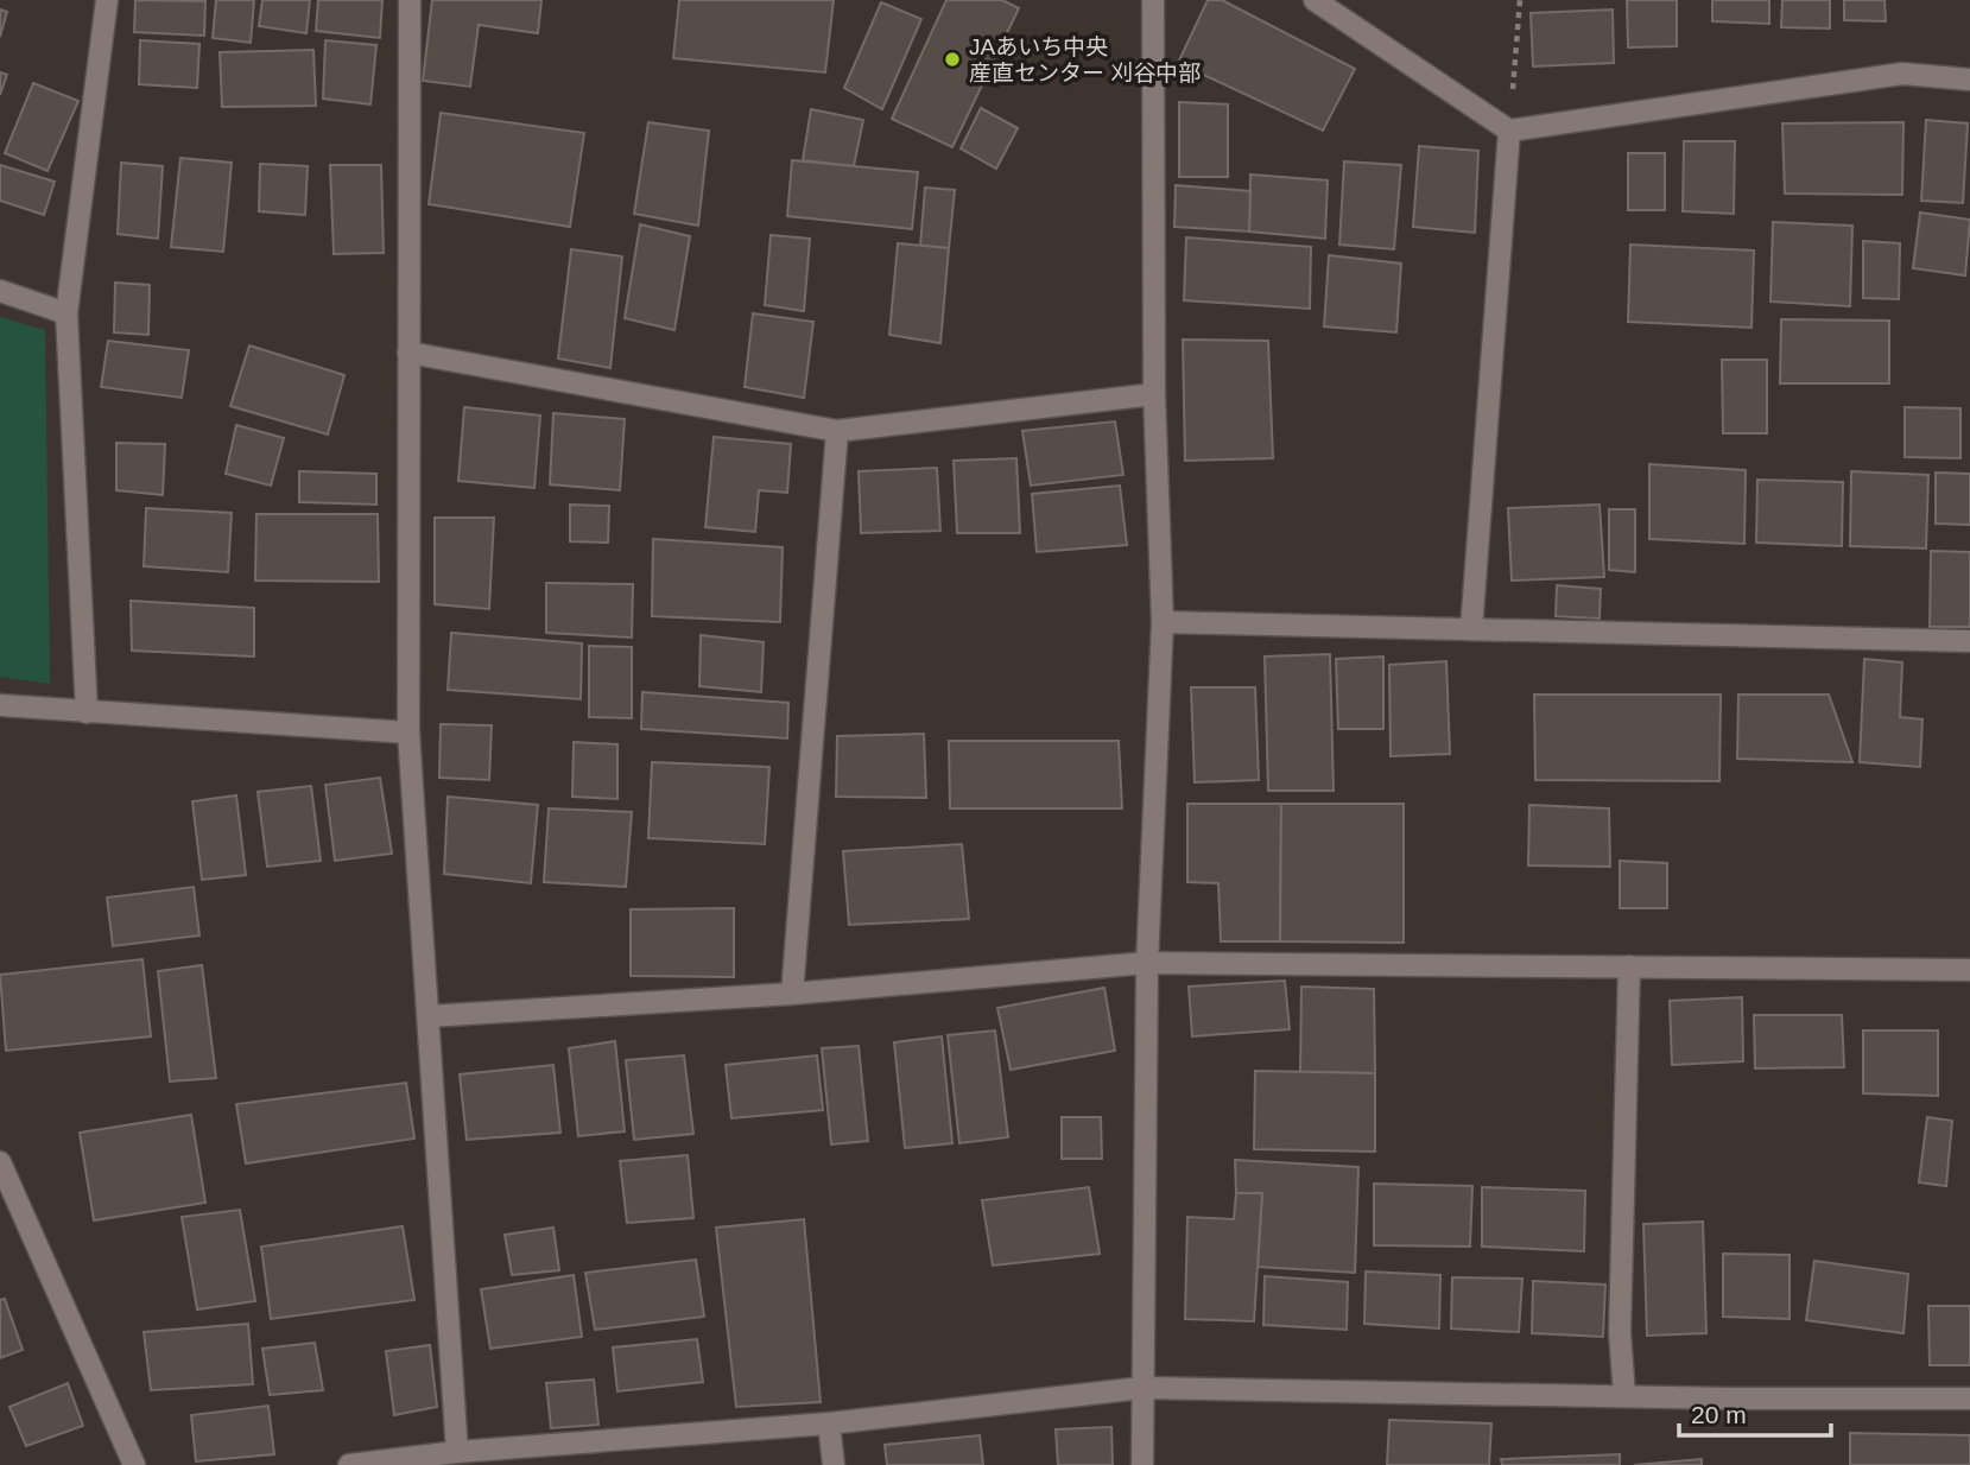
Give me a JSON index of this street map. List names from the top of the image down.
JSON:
{
  "places": ["JAあいち中央 産直センター 刈谷中部"],
  "scale_bar": "20 m"
}
